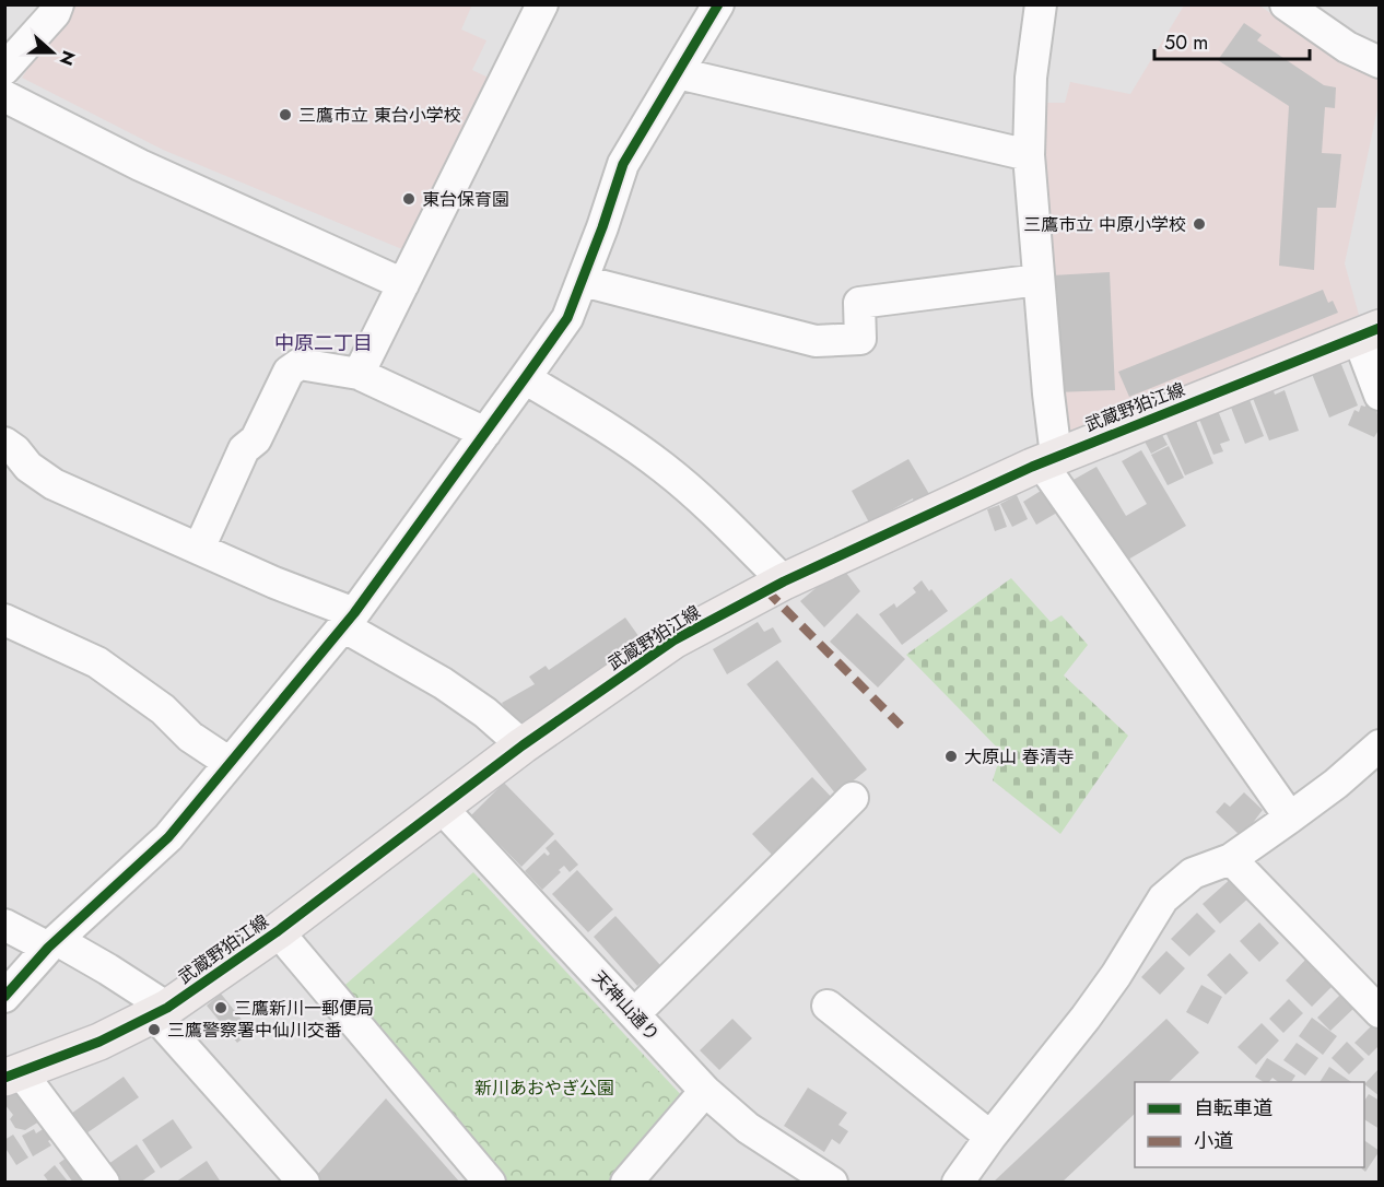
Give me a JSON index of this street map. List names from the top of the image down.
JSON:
{
  "streets": {
    "main road": ["武蔵野狛江線"],
    "street": ["天神山通り"]
  },
  "crossings": [
    ["武蔵野狛江線", "天神山通り"]
  ],
  "districts": ["中原二丁目"],
  "parks": ["新川あおやぎ公園"],
  "places": [
    "三鷹市立 東台小学校",
    "東台保育園",
    "三鷹市立 中原小学校",
    "大原山 春清寺",
    "三鷹新川一郵便局",
    "三鷹警察署中仙川交番"
  ],
  "legend": ["自転車道", "小道"],
  "scale_bar": "50 m",
  "north": "right"
}
